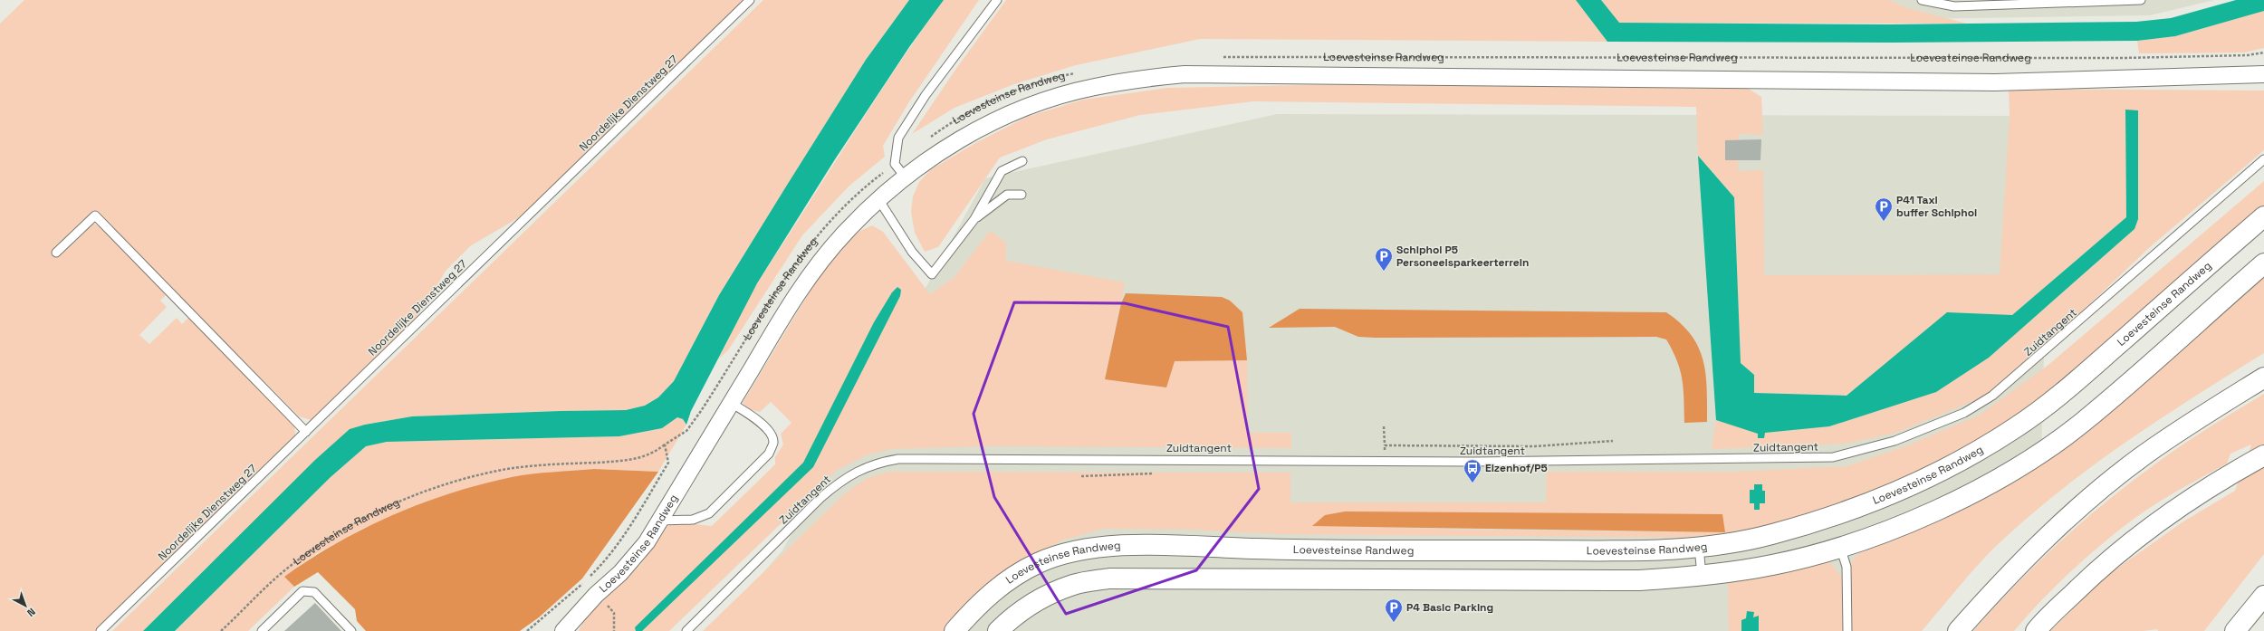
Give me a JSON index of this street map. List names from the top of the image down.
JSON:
{
  "streets": {
    "main road": ["Loevesteinse Randweg"],
    "lane": ["Noordelijke Dienstweg 27", "Zuidtangent"]
  },
  "places": {
    "parking": ["P41 Taxi buffer Schiphol", "Schiphol P5 Personeelsparkeerterrein", "P4 Basic Parking"],
    "bus stop": ["Elzenhof/P5"]
  },
  "north": "bottom right"
}
